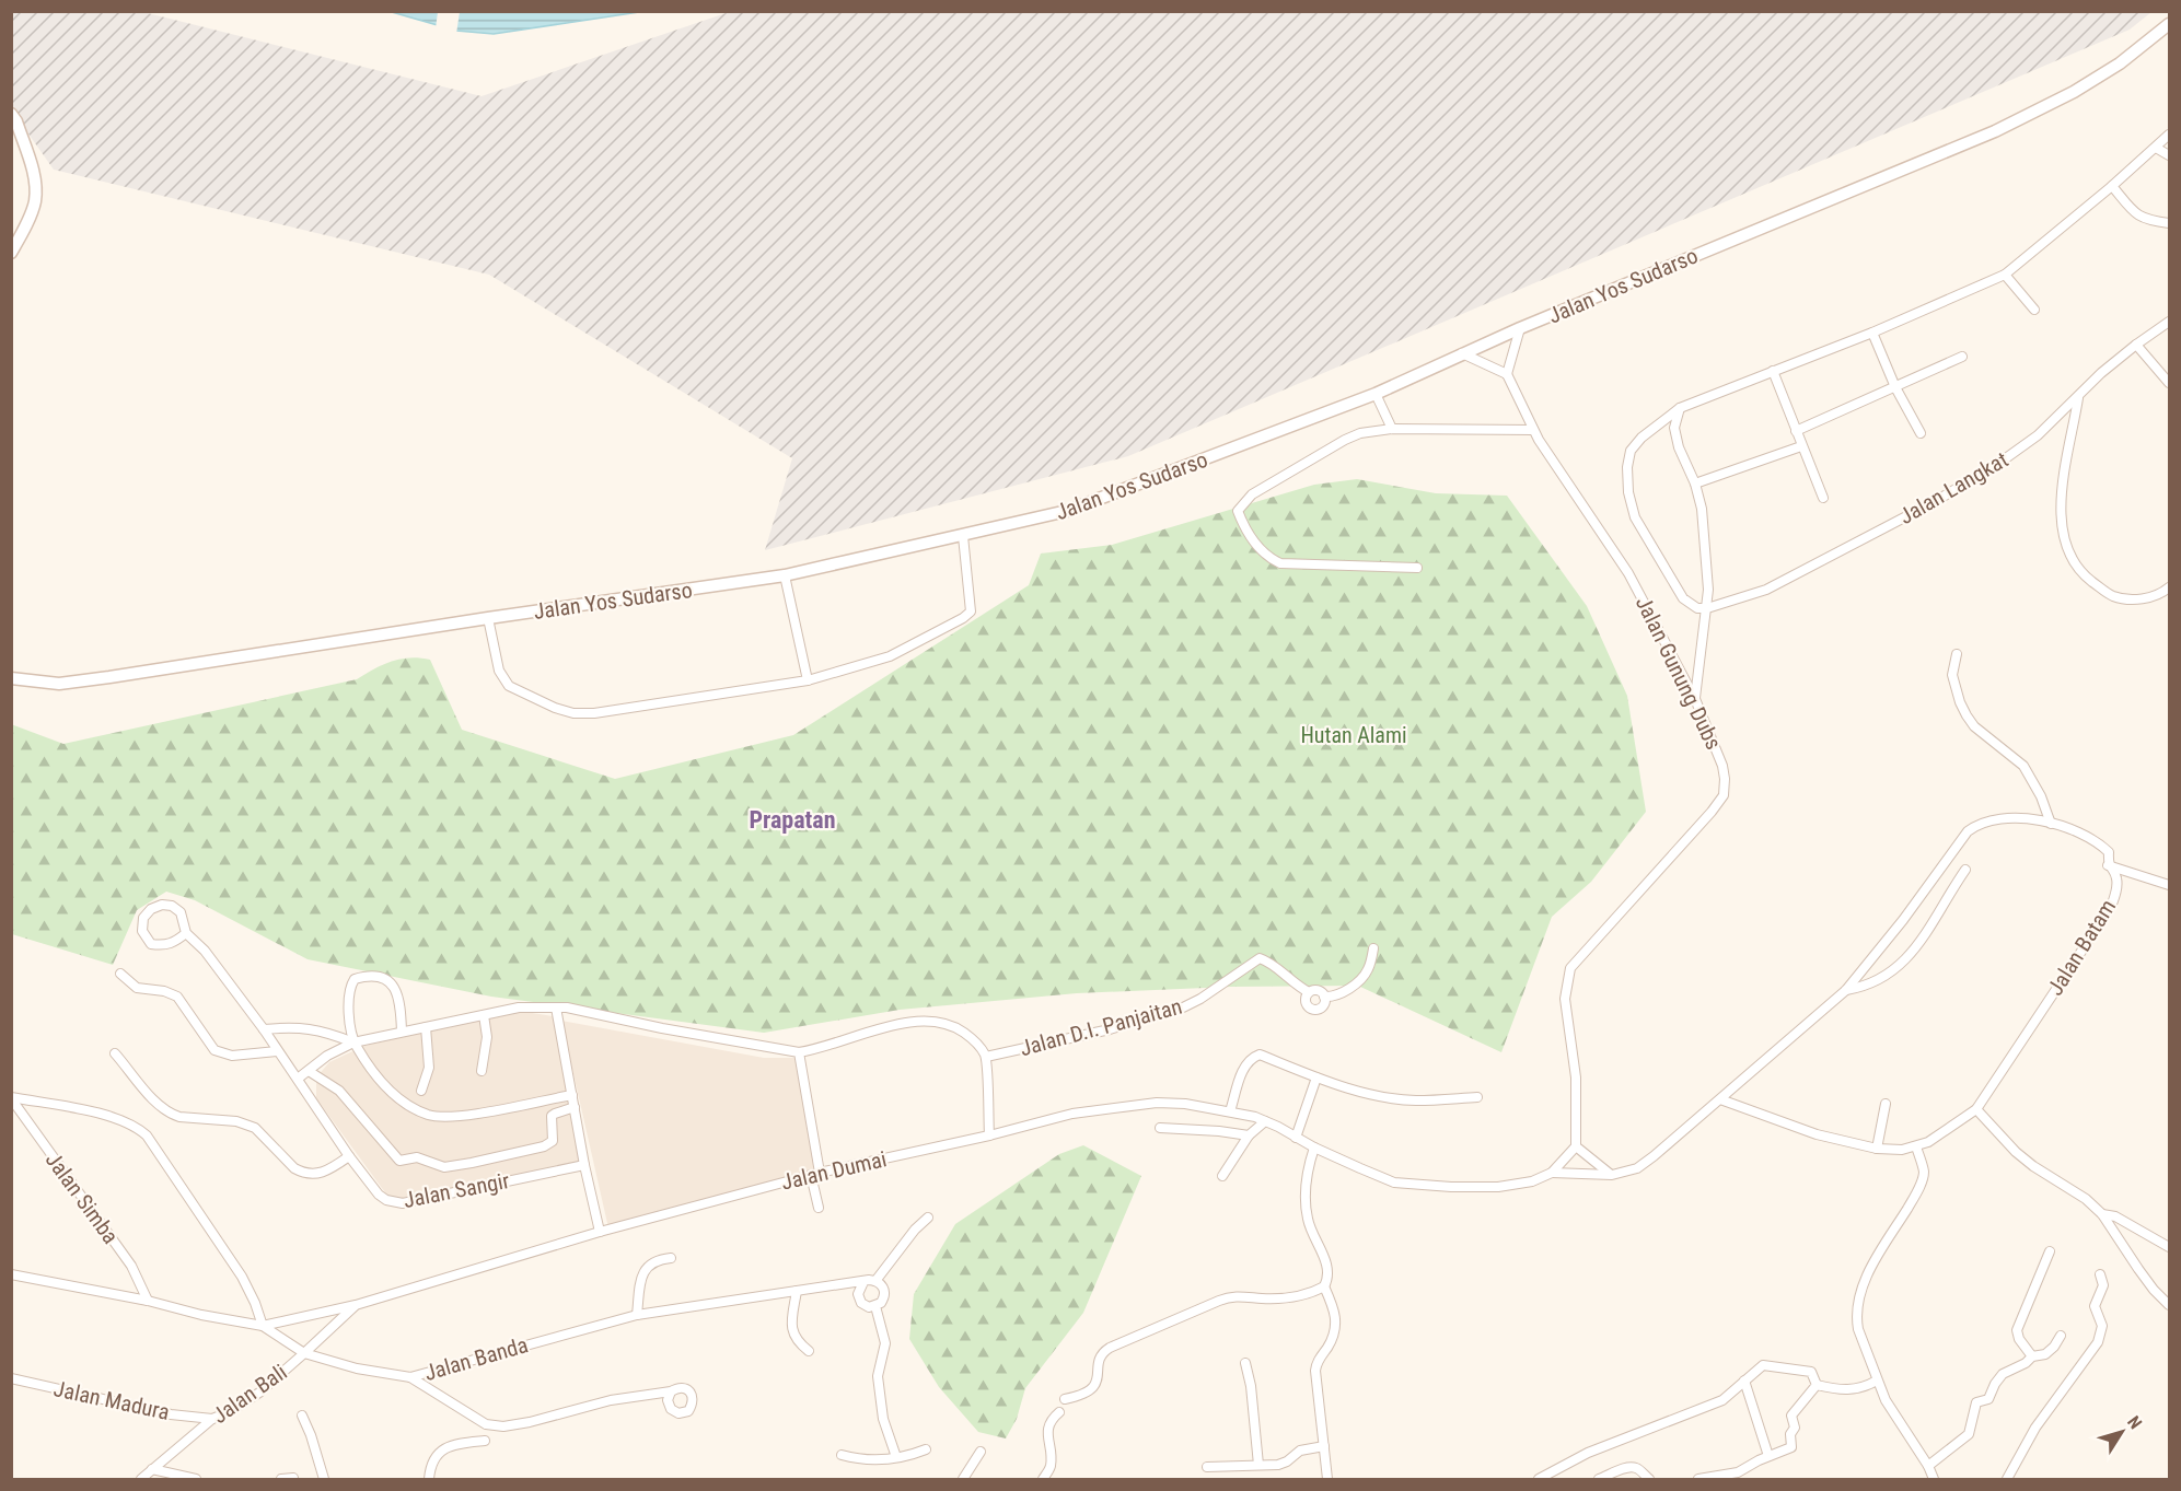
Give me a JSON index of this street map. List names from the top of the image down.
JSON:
{
  "streets": {
    "main road": ["Jalan Yos Sudarso"],
    "street": [
      "Jalan Langkat",
      "Jalan Gunung Dubs",
      "Jalan Batam",
      "Jalan D.I. Panjaitan",
      "Jalan Dumai",
      "Jalan Sangir",
      "Jalan Simba",
      "Jalan Banda",
      "Jalan Bali",
      "Jalan Madura"
    ]
  },
  "crossings": [
    ["Jalan Dumai", "Jalan Banda"],
    ["Jalan Dumai", "Jalan Bali"],
    ["Jalan Banda", "Jalan Bali"],
    ["Jalan Bali", "Jalan Madura"]
  ],
  "districts": ["Prapatan"],
  "parks": ["Hutan Alami"],
  "north": "top right"
}
